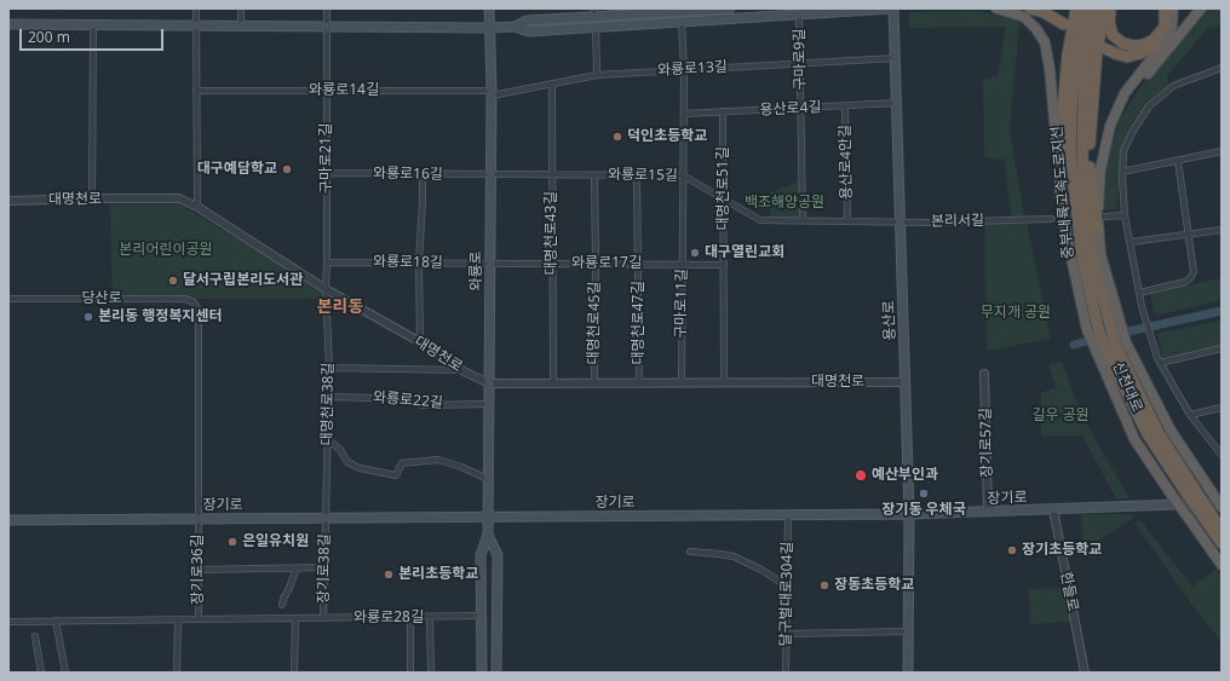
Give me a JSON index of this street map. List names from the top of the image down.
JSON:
{
  "streets": {
    "highway": ["중부내륙고속도로지선", "신천대로"],
    "main road": ["와룡로", "용산로", "장기로"],
    "street": [
      "구마로9길",
      "와룡로13길",
      "와룡로14길",
      "용산로4길",
      "구마로21길",
      "용산로4안길",
      "와룡로16길",
      "와룡로15길",
      "대명천로51길",
      "대명천로",
      "본리서길",
      "대명천로43길",
      "와룡로18길",
      "와룡로17길",
      "당산로",
      "구마로11길",
      "대명천로45길",
      "대명천로47길",
      "와룡로22길",
      "대명천로38길",
      "장기로57길",
      "장기로38길",
      "장기로36길",
      "한들로",
      "달구벌대로304길",
      "와룡로28길"
    ]
  },
  "crossings": [
    ["구마로9길", "와룡로13길"],
    ["구마로9길", "용산로4길"],
    ["구마로9길", "와룡로15길"],
    ["와룡로13길", "와룡로14길"],
    ["와룡로13길", "대명천로43길"],
    ["와룡로13길", "와룡로"],
    ["와룡로13길", "구마로11길"],
    ["와룡로13길", "용산로"],
    ["와룡로14길", "구마로21길"],
    ["와룡로14길", "와룡로"],
    ["용산로4길", "용산로4안길"],
    ["용산로4길", "대명천로51길"],
    ["용산로4길", "구마로11길"],
    ["용산로4길", "용산로"],
    ["구마로21길", "와룡로16길"],
    ["구마로21길", "대명천로"],
    ["구마로21길", "와룡로18길"],
    ["구마로21길", "대명천로38길"],
    ["용산로4안길", "와룡로15길"],
    ["와룡로16길", "와룡로15길"],
    ["와룡로16길", "와룡로"],
    ["와룡로15길", "대명천로51길"],
    ["와룡로15길", "본리서길"],
    ["와룡로15길", "대명천로43길"],
    ["와룡로15길", "와룡로"],
    ["와룡로15길", "구마로11길"],
    ["와룡로15길", "용산로"],
    ["와룡로15길", "대명천로45길"],
    ["와룡로15길", "대명천로47길"],
    ["대명천로51길", "대명천로"],
    ["대명천로51길", "와룡로17길"],
    ["중부내륙고속도로지선", "신천대로"],
    ["대명천로", "대명천로43길"],
    ["대명천로", "와룡로"],
    ["대명천로", "구마로11길"],
    ["대명천로", "용산로"],
    ["대명천로", "대명천로45길"],
    ["대명천로", "대명천로47길"],
    ["대명천로", "대명천로38길"],
    ["본리서길", "용산로"],
    ["대명천로43길", "와룡로17길"],
    ["와룡로18길", "와룡로17길"],
    ["와룡로18길", "와룡로"],
    ["와룡로17길", "와룡로"],
    ["와룡로17길", "구마로11길"],
    ["와룡로17길", "대명천로45길"],
    ["와룡로17길", "대명천로47길"],
    ["와룡로", "와룡로22길"],
    ["와룡로", "장기로"],
    ["와룡로", "와룡로28길"],
    ["당산로", "장기로36길"],
    ["용산로", "장기로"],
    ["와룡로22길", "대명천로38길"],
    ["대명천로38길", "장기로"],
    ["대명천로38길", "장기로38길"],
    ["장기로57길", "장기로"],
    ["장기로", "장기로38길"],
    ["장기로", "장기로36길"],
    ["장기로", "한들로"],
    ["장기로", "달구벌대로304길"],
    ["장기로38길", "와룡로28길"],
    ["장기로36길", "와룡로28길"]
  ],
  "districts": ["본리동"],
  "parks": [
    "백조해양공원",
    "본리어린이공원",
    "무지개 공원",
    "길우 공원"
  ],
  "places": [
    "덕인초등학교",
    "대구예담학교",
    "대구열린교회",
    "달서구립본리도서관",
    "본리동 행정복지센터",
    "예산부인과",
    "장기동 우체국",
    "은일유치원",
    "장기초등학교",
    "본리초등학교",
    "장동초등학교"
  ],
  "scale_bar": "200 m"
}
